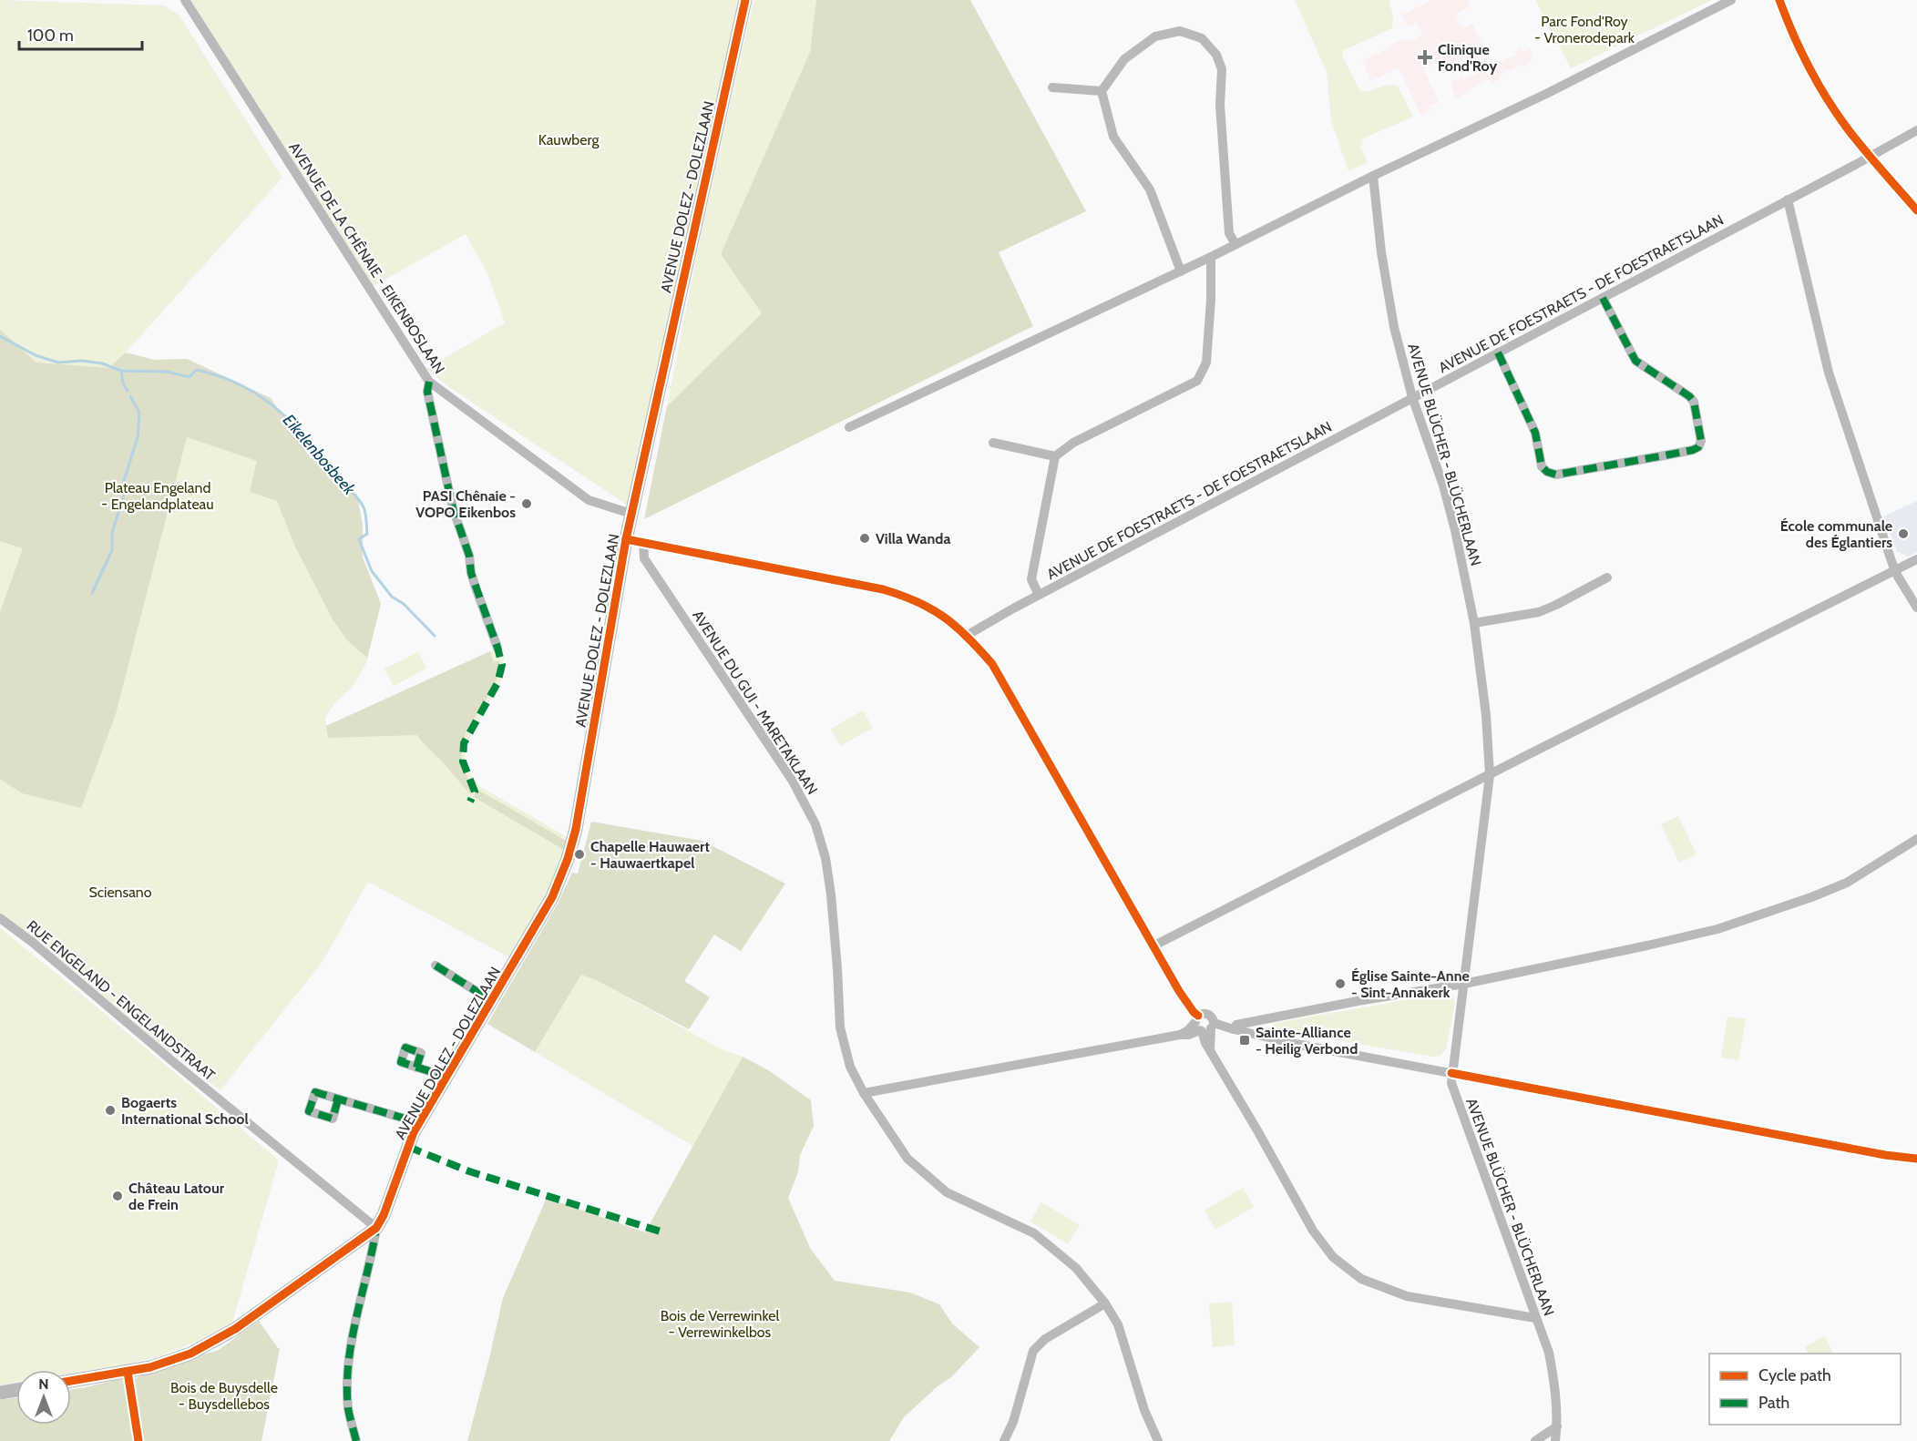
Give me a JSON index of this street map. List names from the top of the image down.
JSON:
{
  "streets": {
    "street": [
      "AVENUE DOLEZ - DOLEZLAAN",
      "AVENUE DE LA CHÊNAIE - EIKENBOSLAAN",
      "AVENUE DE FOESTRAETS - DE FOESTRAETSLAAN",
      "AVENUE BLÜCHER - BLÜCHERLAAN",
      "AVENUE DU GUI - MARETAKLAAN",
      "RUE ENGELAND - ENGELANDSTRAAT"
    ]
  },
  "crossings": [
    ["AVENUE DOLEZ - DOLEZLAAN", "AVENUE DE LA CHÊNAIE - EIKENBOSLAAN"],
    ["AVENUE DOLEZ - DOLEZLAAN", "RUE ENGELAND - ENGELANDSTRAAT"],
    ["AVENUE DE FOESTRAETS - DE FOESTRAETSLAAN", "AVENUE BLÜCHER - BLÜCHERLAAN"]
  ],
  "water": ["Eikelenbosbeek"],
  "parks": [
    "Parc Fond'Roy - Vronerodepark",
    "Kauwberg",
    "Plateau Engeland - Engelandplateau",
    "Sciensano",
    "Bois de Verrewinkel - Verrewinkelbos",
    "Bois de Buysdelle - Buysdellebos"
  ],
  "places": {
    "health": ["Clinique Fond'Roy"],
    "other": [
      "PASI Chênaie - VOPO Eikenbos",
      "École communale des Églantiers",
      "Villa Wanda",
      "Chapelle Hauwaert - Hauwaertkapel",
      "Église Sainte-Anne - Sint-Annakerk",
      "Bogaerts International School",
      "Château Latour de Frein"
    ],
    "transit": ["Sainte-Alliance - Heilig Verbond"]
  },
  "legend": ["Cycle path", "Path"],
  "scale_bar": "100 m",
  "north": "top"
}
